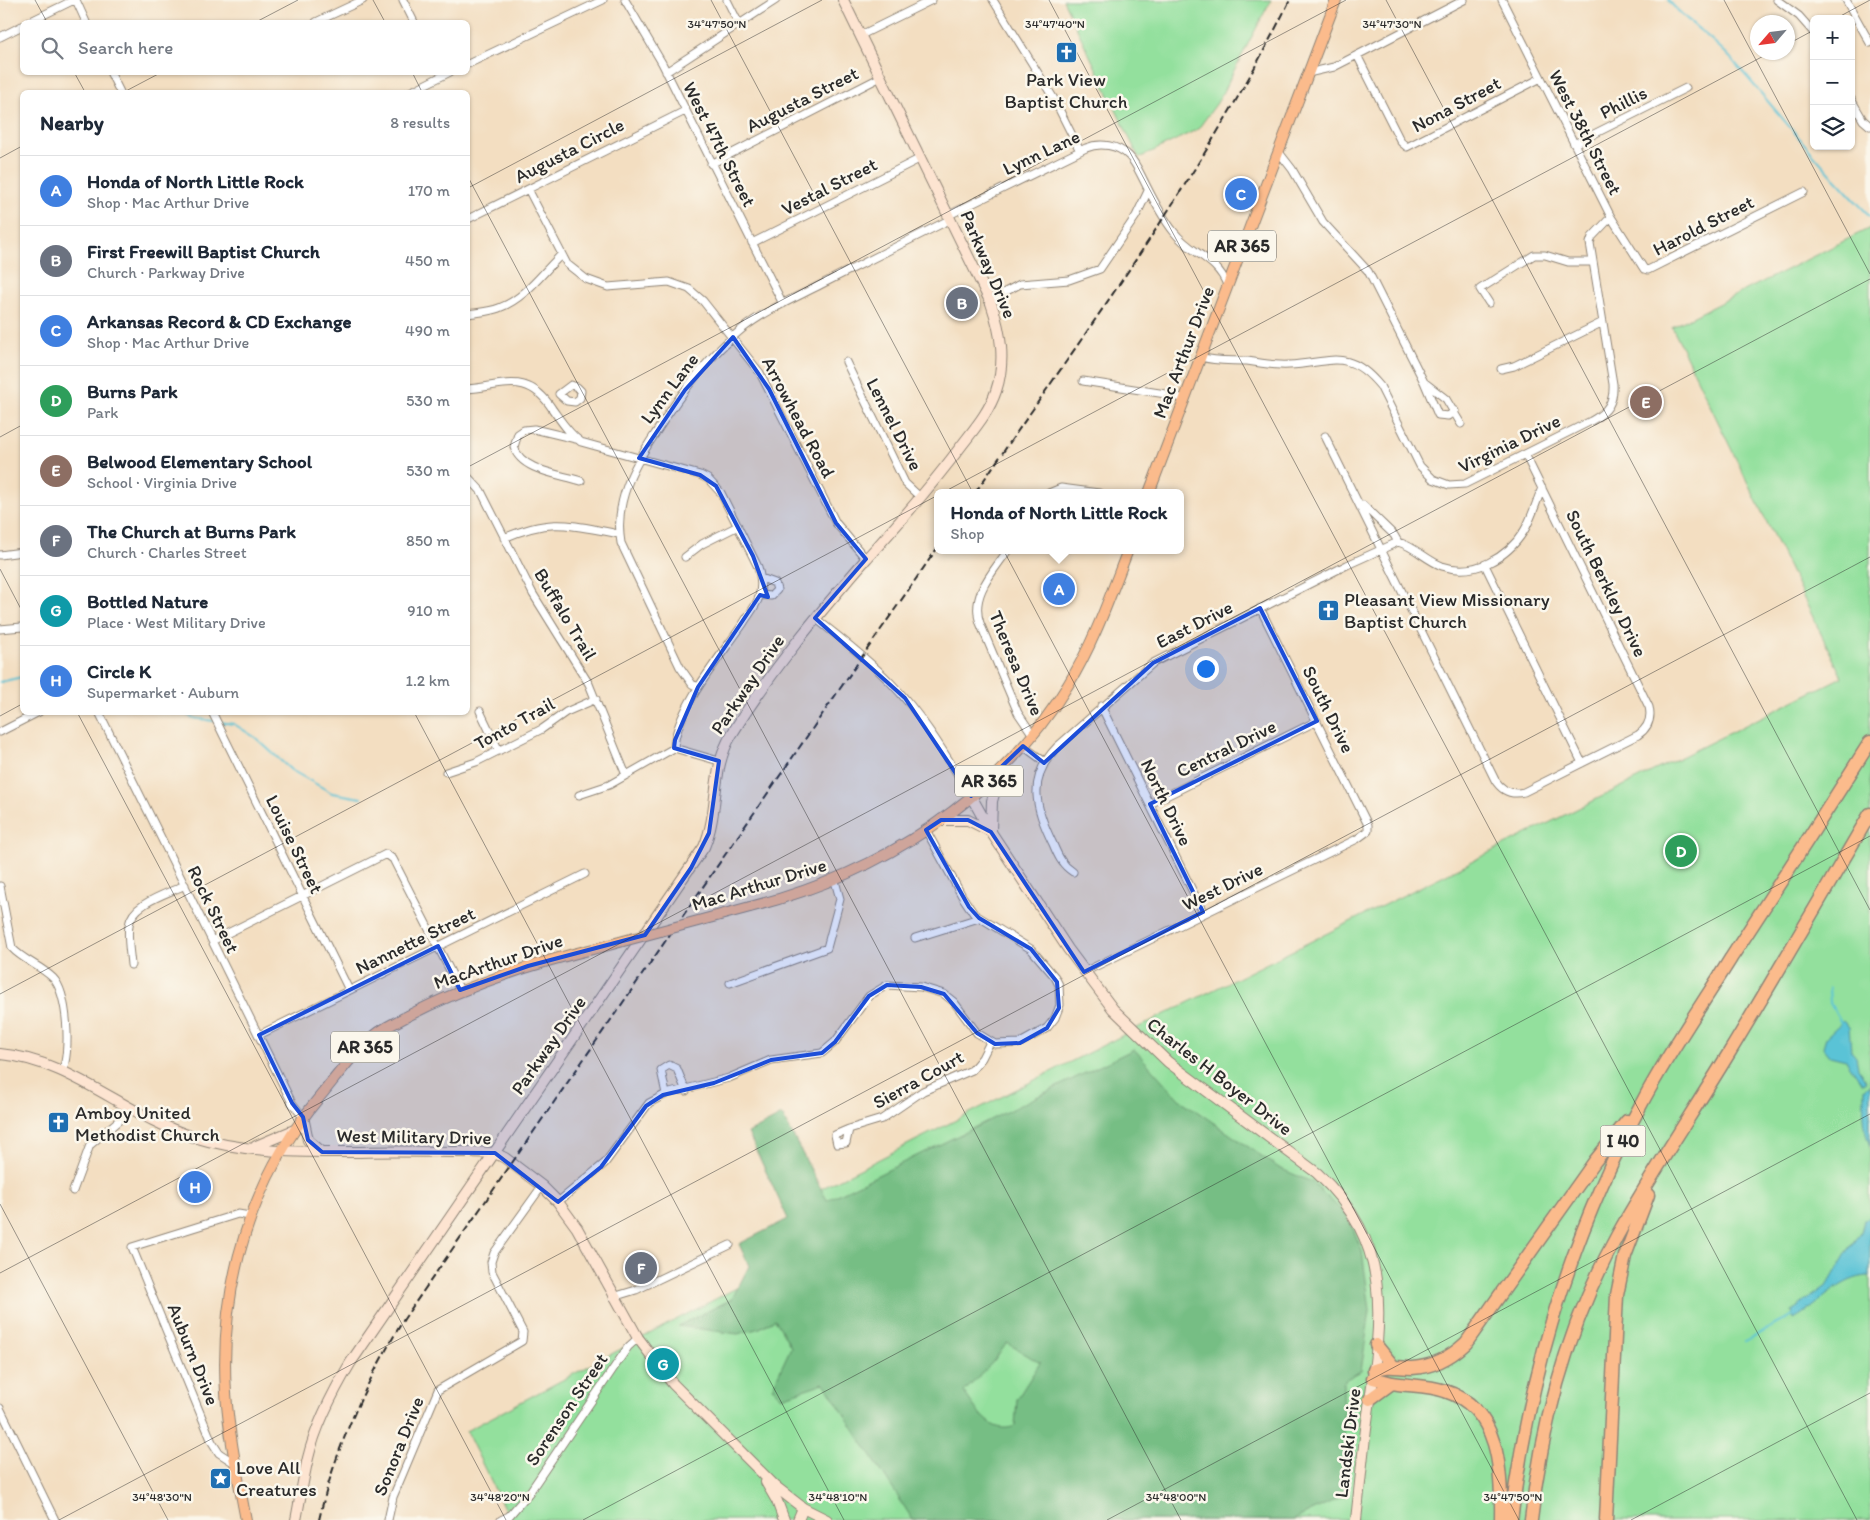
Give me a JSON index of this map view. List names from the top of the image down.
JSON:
{
  "streets": {
    "highway": ["I 40"],
    "main road": ["AR 365", "Mac Arthur Drive", "MacArthur Drive"],
    "street": [
      "Augusta Street",
      "Phillis",
      "Nona Street",
      "West 38th Street",
      "West 47th Street",
      "Augusta Circle",
      "Lynn Lane",
      "Vestal Street",
      "Harold Street",
      "Parkway Drive",
      "Arrowhead Road",
      "Lennel Drive",
      "Virginia Drive",
      "South Berkley Drive",
      "Buffalo Trail",
      "East Drive",
      "Theresa Drive",
      "South Drive",
      "Tonto Trail",
      "Central Drive",
      "North Drive",
      "Louise Street",
      "West Drive",
      "Rock Street",
      "Nannette Street",
      "Charles H Boyer Drive",
      "Sierra Court",
      "West Military Drive",
      "Auburn Drive",
      "Sorenson Street",
      "Landski Drive",
      "Sonora Drive"
    ]
  },
  "crossings": [
    ["Augusta Street", "West 47th Street"],
    ["Augusta Street", "Parkway Drive"],
    ["Phillis", "West 38th Street"],
    ["Nona Street", "West 38th Street"],
    ["West 38th Street", "Harold Street"],
    ["West 38th Street", "Virginia Drive"],
    ["West 47th Street", "Augusta Circle"],
    ["West 47th Street", "Lynn Lane"],
    ["West 47th Street", "Vestal Street"],
    ["Augusta Circle", "Arrowhead Road"],
    ["Lynn Lane", "Parkway Drive"],
    ["Lynn Lane", "Mac Arthur Drive"],
    ["Lynn Lane", "Arrowhead Road"],
    ["Vestal Street", "Parkway Drive"],
    ["Parkway Drive", "Arrowhead Road"],
    ["Parkway Drive", "Lennel Drive"],
    ["Parkway Drive", "West Military Drive"],
    ["Mac Arthur Drive", "Virginia Drive"],
    ["Mac Arthur Drive", "Theresa Drive"],
    ["Mac Arthur Drive", "MacArthur Drive"],
    ["Mac Arthur Drive", "Charles H Boyer Drive"],
    ["Virginia Drive", "South Berkley Drive"],
    ["Buffalo Trail", "Tonto Trail"],
    ["East Drive", "South Drive"],
    ["East Drive", "North Drive"],
    ["South Drive", "Central Drive"],
    ["South Drive", "West Drive"],
    ["Central Drive", "North Drive"],
    ["North Drive", "West Drive"],
    ["Louise Street", "Nannette Street"],
    ["West Drive", "Charles H Boyer Drive"],
    ["Rock Street", "Nannette Street"],
    ["Rock Street", "MacArthur Drive"],
    ["MacArthur Drive", "West Military Drive"],
    ["MacArthur Drive", "Auburn Drive"],
    ["Charles H Boyer Drive", "Landski Drive"],
    ["West Military Drive", "Sorenson Street"],
    ["West Military Drive", "Sonora Drive"]
  ],
  "places": {
    "church": ["Park View Baptist Church", "Pleasant View Missionary Baptist Church", "Amboy United Methodist Church"],
    "place": ["Love All Creatures"]
  },
  "north": "bottom left",
  "page": {
    "map_buttons": ["+", "−"],
    "search": "Search here",
    "heading": ["Nearby", "8 results"],
    "list": [
      {
        "mark": "A",
        "name": "Honda of North Little Rock",
        "note": "Shop · Mac Arthur Drive",
        "value": "170 m"
      },
      {
        "mark": "B",
        "name": "First Freewill Baptist Church",
        "note": "Church · Parkway Drive",
        "value": "450 m"
      },
      {
        "mark": "C",
        "name": "Arkansas Record & CD Exchange",
        "note": "Shop · Mac Arthur Drive",
        "value": "490 m"
      },
      {
        "mark": "D",
        "name": "Burns Park",
        "note": "Park",
        "value": "530 m"
      },
      {
        "mark": "E",
        "name": "Belwood Elementary School",
        "note": "School · Virginia Drive",
        "value": "530 m"
      },
      {
        "mark": "F",
        "name": "The Church at Burns Park",
        "note": "Church · Charles Street",
        "value": "850 m"
      },
      {
        "mark": "G",
        "name": "Bottled Nature",
        "note": "Place · West Military Drive",
        "value": "910 m"
      },
      {
        "mark": "H",
        "name": "Circle K",
        "note": "Supermarket · Auburn",
        "value": "1.2 km"
      }
    ],
    "pins": [
      "C",
      "B",
      "E",
      "A",
      "D",
      "H",
      "F",
      "G"
    ],
    "popup": ["Honda of North Little Rock", "Shop"]
  },
  "coordinates": [
    "34°47'50\"N",
    "34°47'40\"N",
    "34°47'30\"N",
    "34°48'30\"N",
    "34°48'20\"N",
    "34°48'10\"N",
    "34°48'00\"N"
  ]
}
